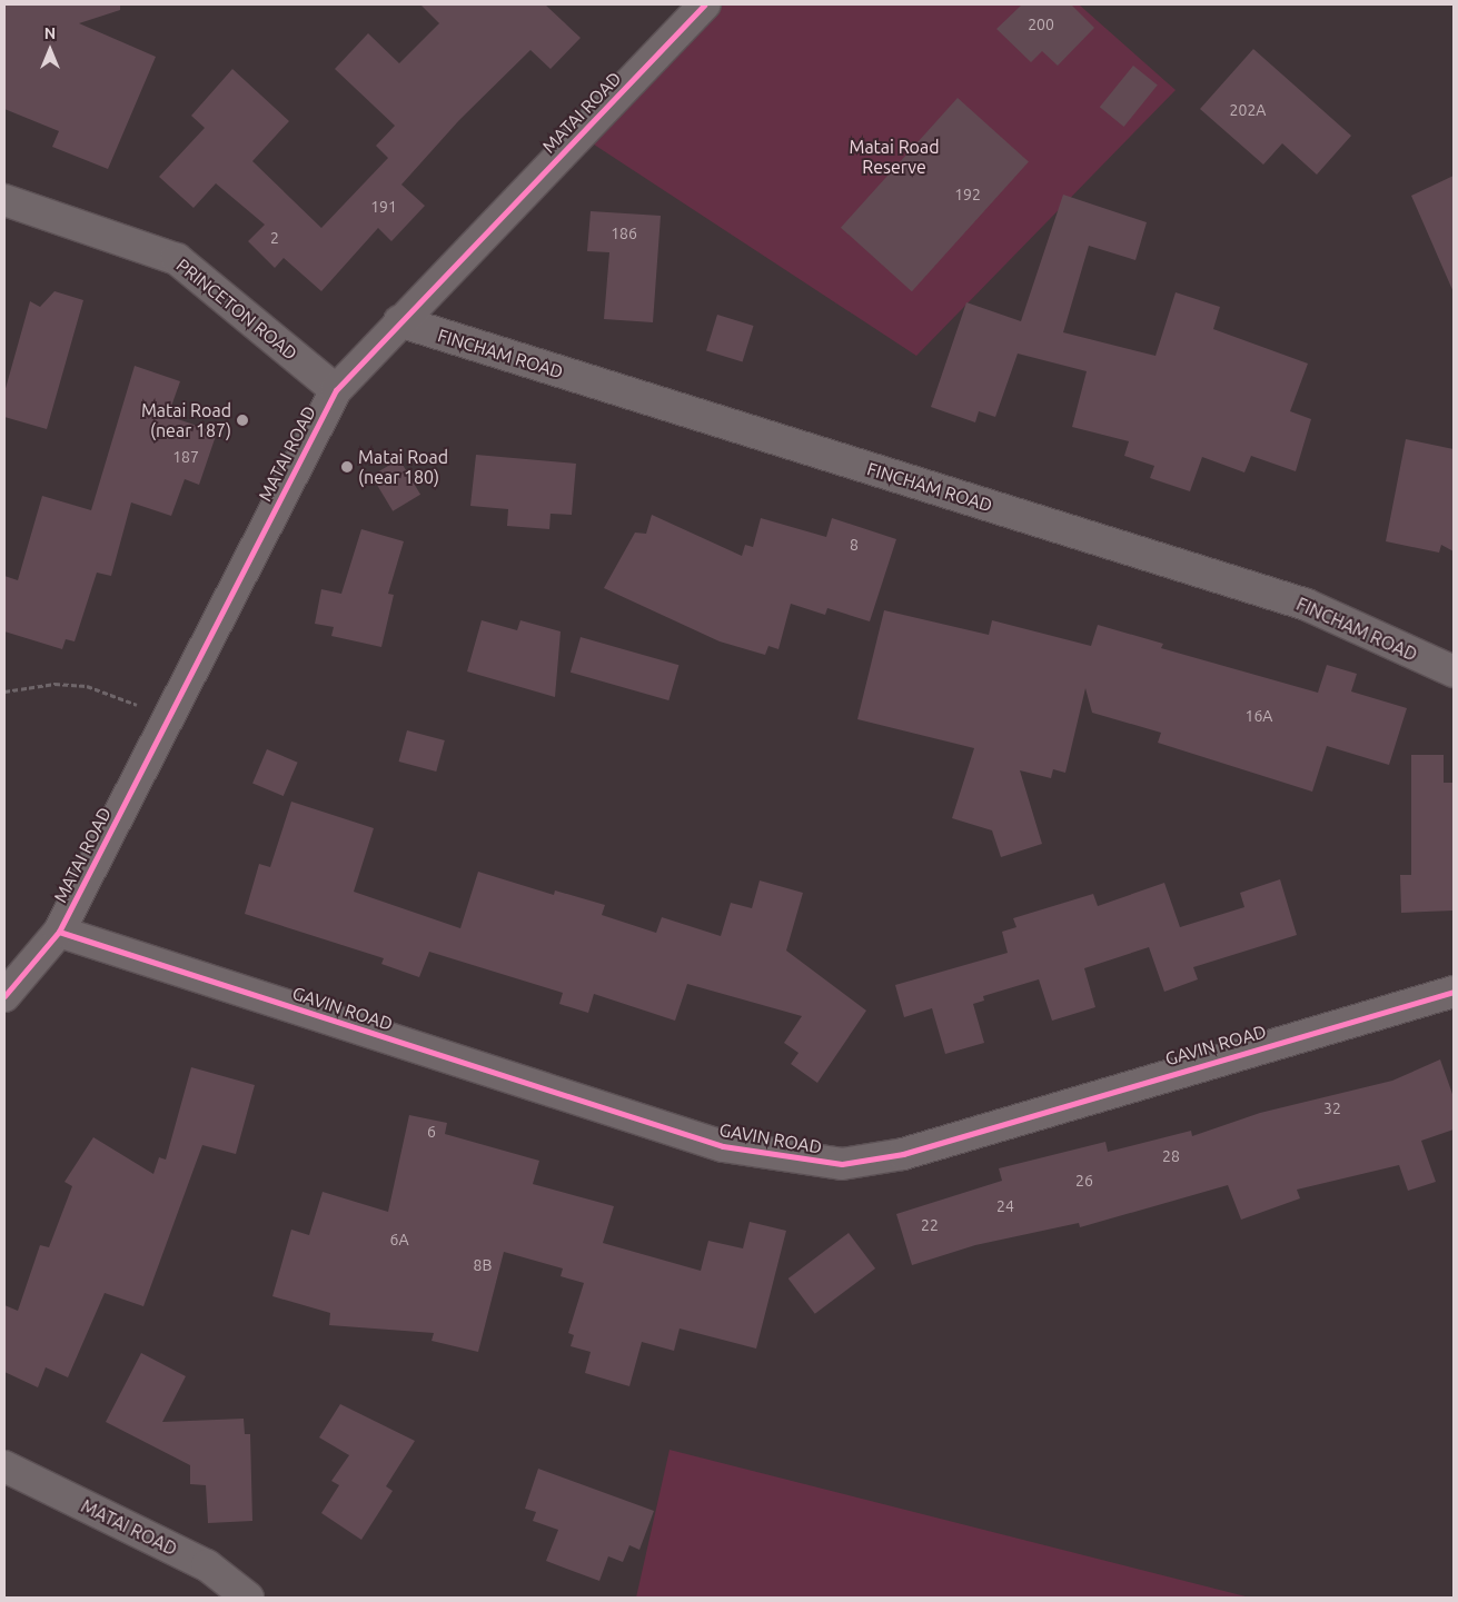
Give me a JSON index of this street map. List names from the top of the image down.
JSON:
{
  "streets": {
    "street": [
      "MATAI ROAD",
      "PRINCETON ROAD",
      "FINCHAM ROAD",
      "GAVIN ROAD"
    ]
  },
  "crossings": [
    ["MATAI ROAD", "PRINCETON ROAD"],
    ["MATAI ROAD", "FINCHAM ROAD"],
    ["MATAI ROAD", "GAVIN ROAD"]
  ],
  "parks": ["Matai Road Reserve"],
  "places": ["Matai Road (near 187)", "Matai Road (near 180)"],
  "house_numbers": [
    "200",
    "202A",
    "192",
    "191",
    "186",
    "2",
    "187",
    "8",
    "16A",
    "32",
    "6",
    "28",
    "26",
    "24",
    "22",
    "6A",
    "8B"
  ],
  "north": "top"
}
